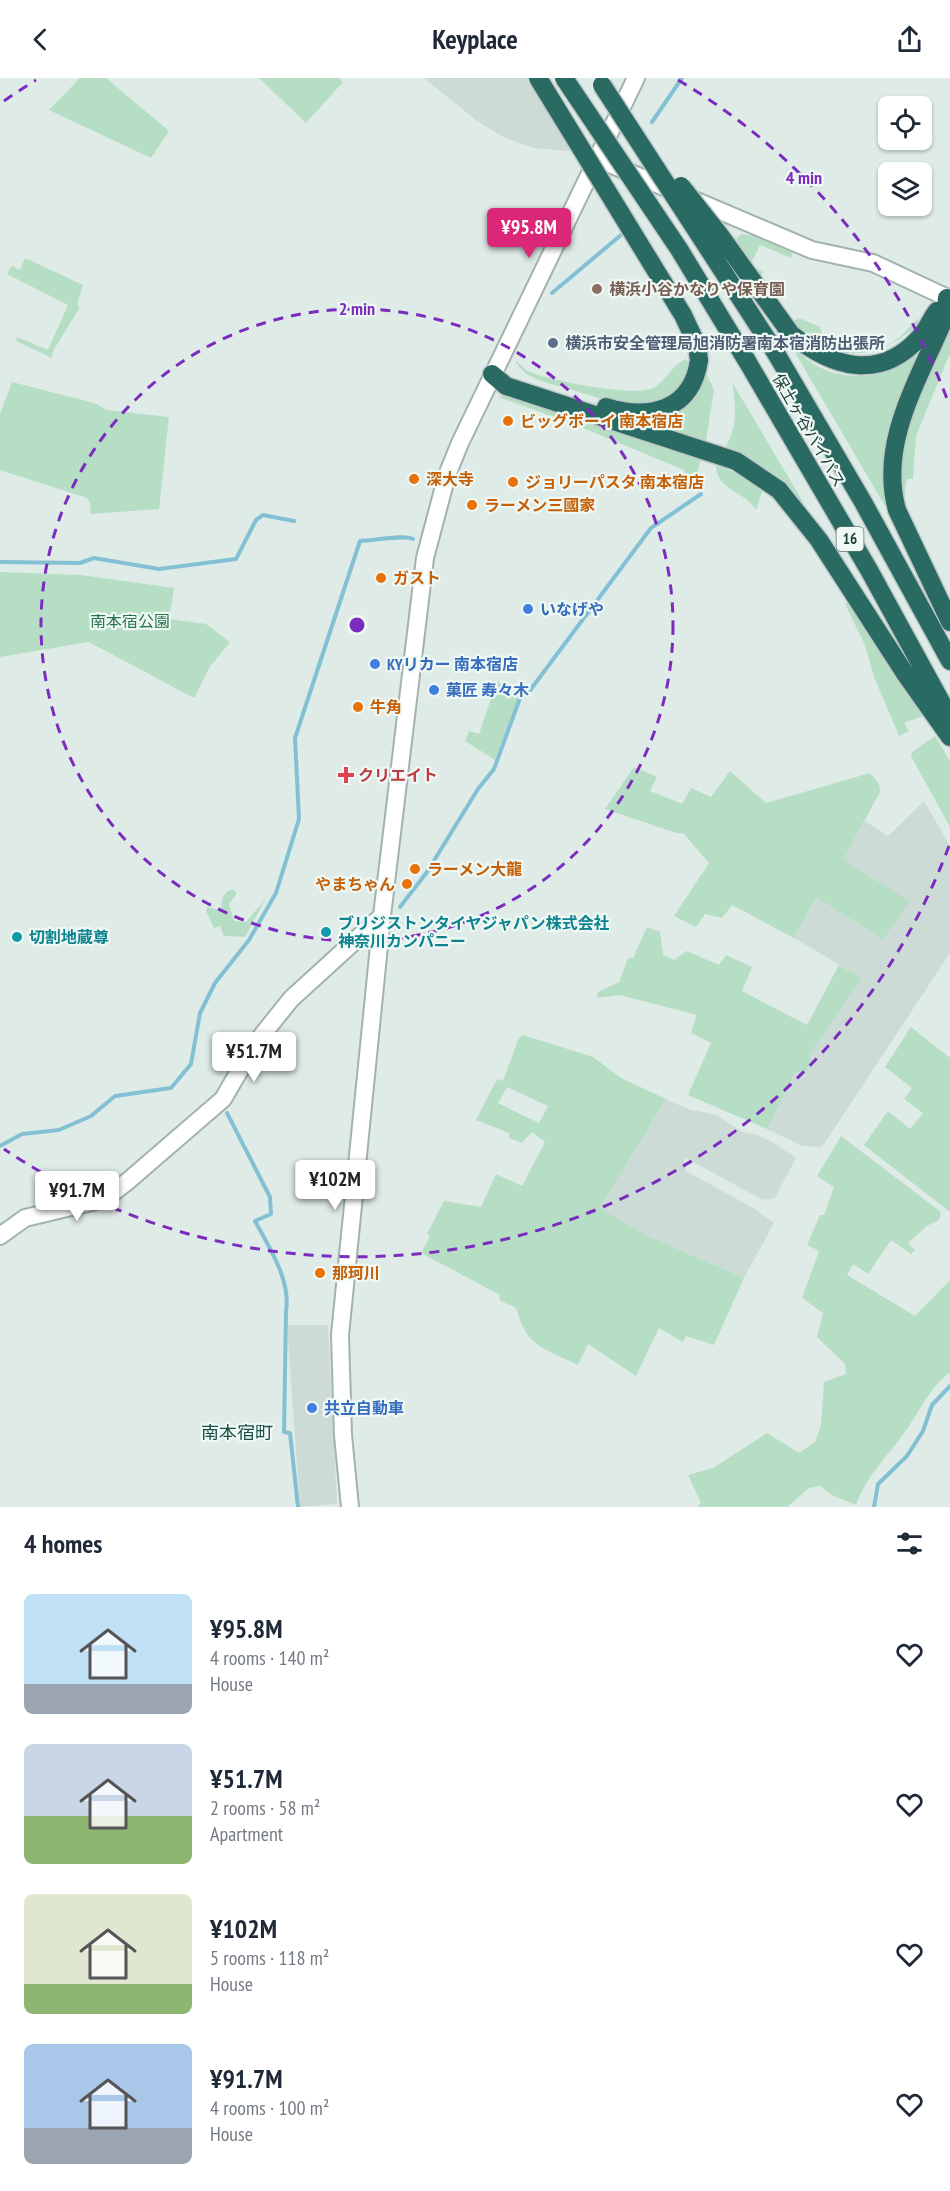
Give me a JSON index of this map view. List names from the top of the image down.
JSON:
{
  "streets": {
    "highway": ["保土ヶ谷バイパス", "16"]
  },
  "districts": ["南本宿町"],
  "parks": ["南本宿公園"],
  "places": {
    "other": [
      "横浜小谷かなりや保育園",
      "横浜市安全管理局旭消防署南本宿消防出張所",
      "ビッグボーイ 南本宿店",
      "深大寺",
      "ジョリーパスタ 南本宿店",
      "ラーメン三國家",
      "ガスト",
      "いなげや",
      "KYリカー 南本宿店",
      "菓匠 寿々木",
      "牛角",
      "ラーメン大龍",
      "やまちゃん",
      "ブリジストンタイヤジャパン株式会社 神奈川カンパニー",
      "切割地蔵尊",
      "那珂川",
      "共立自動車"
    ],
    "health": ["クリエイト"]
  },
  "page": {
    "header": "Keyplace",
    "price": [
      "¥95.8M",
      "¥51.7M",
      "¥102M",
      "¥91.7M"
    ],
    "heading": "4 homes",
    "list": [
      {
        "name": "¥95.8M",
        "note": "4 rooms · 140 m² · House"
      },
      {
        "name": "¥51.7M",
        "note": "2 rooms · 58 m² · Apartment"
      },
      {
        "name": "¥102M",
        "note": "5 rooms · 118 m² · House"
      },
      {
        "name": "¥91.7M",
        "note": "4 rooms · 100 m² · House"
      }
    ]
  },
  "rings": ["4 min", "2 min"]
}
